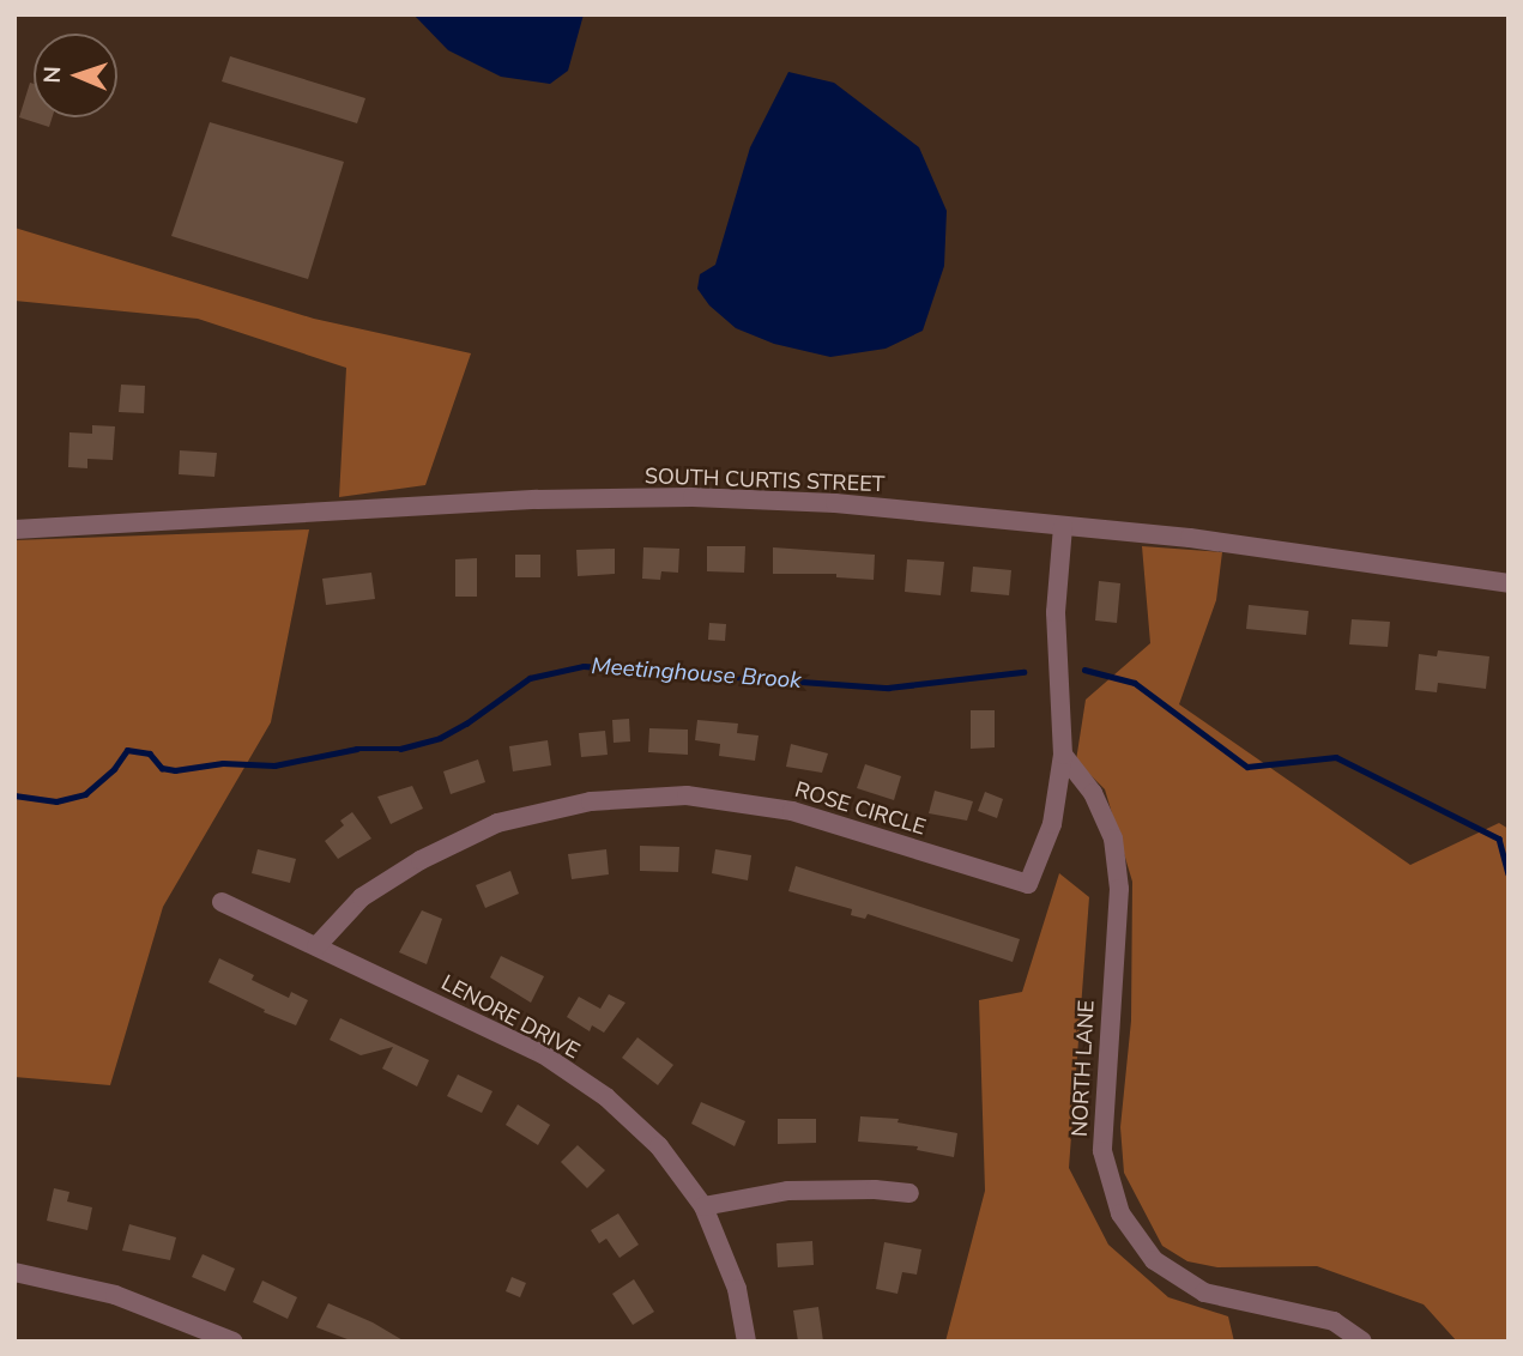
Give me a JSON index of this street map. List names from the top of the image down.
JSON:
{
  "streets": {
    "street": [
      "SOUTH CURTIS STREET",
      "ROSE CIRCLE",
      "LENORE DRIVE",
      "NORTH LANE"
    ]
  },
  "crossings": [
    ["ROSE CIRCLE", "LENORE DRIVE"],
    ["ROSE CIRCLE", "NORTH LANE"]
  ],
  "water": ["Meetinghouse Brook"],
  "north": "left"
}
